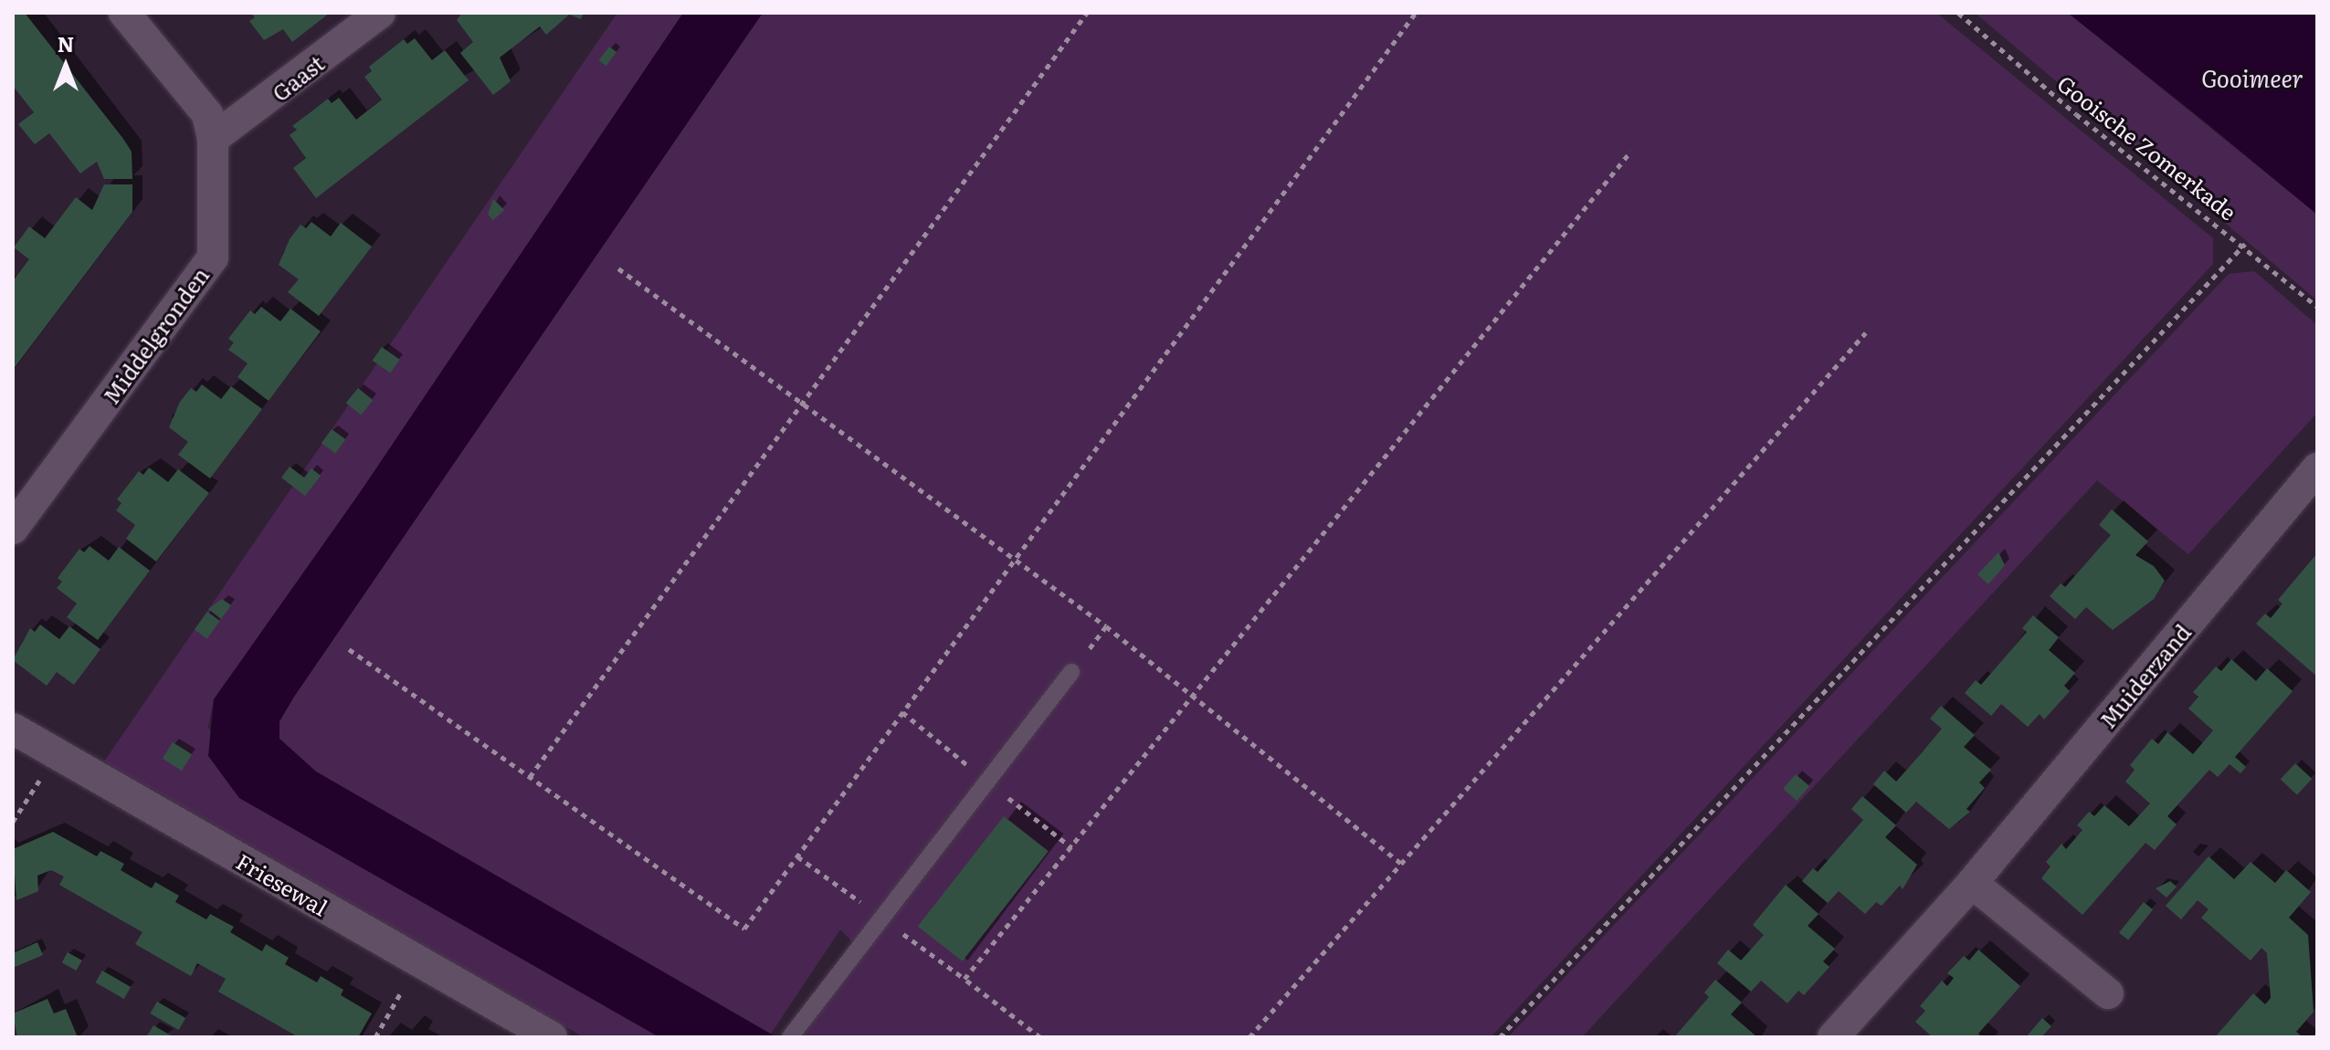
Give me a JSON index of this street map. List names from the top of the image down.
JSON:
{
  "streets": {
    "street": [
      "Gaast",
      "Middelgronden",
      "Muiderzand",
      "Friesewal"
    ],
    "path": ["Gooische Zomerkade"]
  },
  "crossings": [
    ["Gaast", "Middelgronden"]
  ],
  "water": ["Gooimeer"],
  "north": "top"
}
